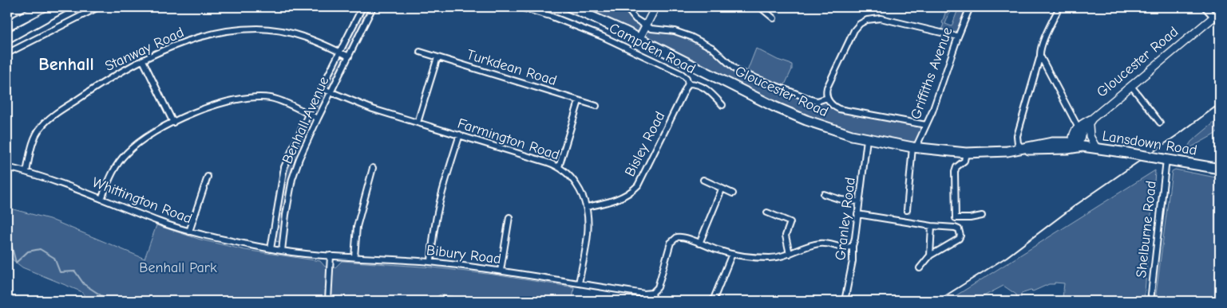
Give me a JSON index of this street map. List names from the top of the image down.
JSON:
{
  "streets": {
    "highway": ["Gloucester Road", "Lansdown Road"],
    "street": [
      "Campden Road",
      "Stanway Road",
      "Turkdean Road",
      "Griffiths Avenue",
      "Benhall Avenue",
      "Farmington Road",
      "Bisley Road",
      "Whittington Road",
      "Granley Road",
      "Shelburne Road",
      "Bibury Road"
    ]
  },
  "crossings": [
    ["Campden Road", "Bisley Road"],
    ["Stanway Road", "Benhall Avenue"],
    ["Stanway Road", "Whittington Road"],
    ["Gloucester Road", "Griffiths Avenue"],
    ["Gloucester Road", "Lansdown Road"],
    ["Gloucester Road", "Granley Road"],
    ["Benhall Avenue", "Farmington Road"],
    ["Benhall Avenue", "Whittington Road"],
    ["Benhall Avenue", "Bibury Road"],
    ["Farmington Road", "Bisley Road"],
    ["Farmington Road", "Bibury Road"],
    ["Lansdown Road", "Shelburne Road"],
    ["Whittington Road", "Bibury Road"]
  ],
  "districts": ["Benhall"],
  "parks": ["Benhall Park"]
}
